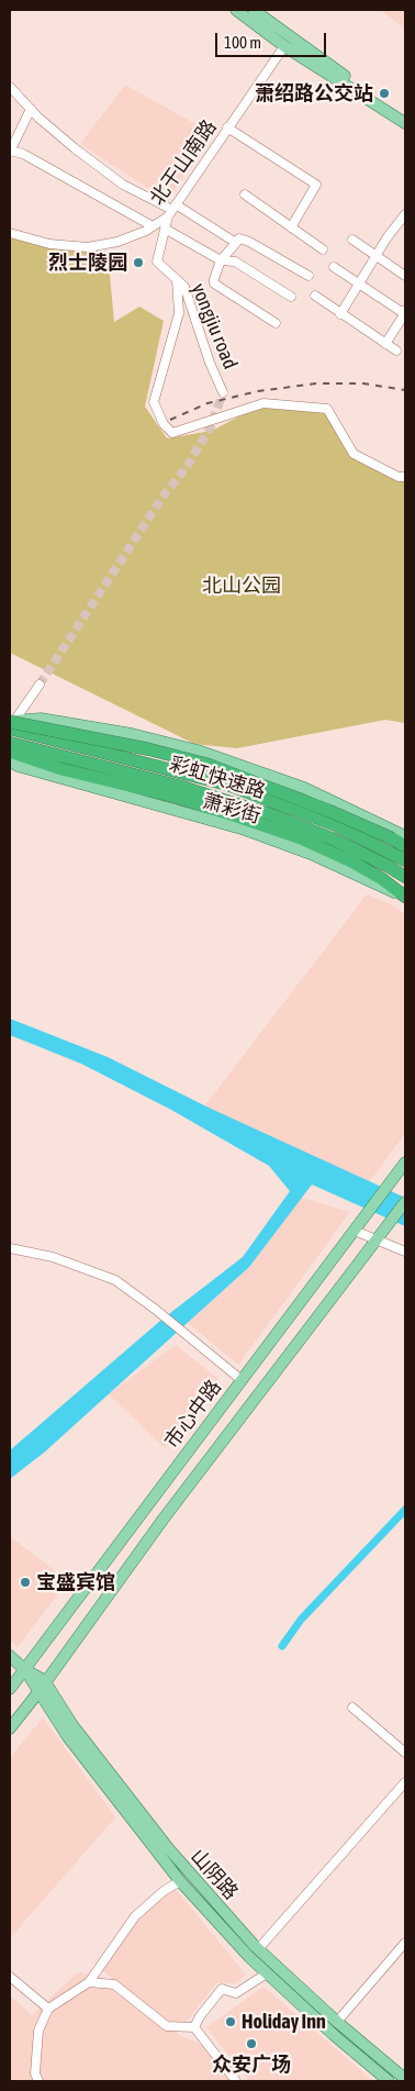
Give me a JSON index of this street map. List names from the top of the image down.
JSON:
{
  "streets": {
    "highway": ["彩虹快速路"],
    "main road": ["萧彩街", "市心中路", "山阴路"],
    "street": ["北干山南路", "yongjiu road"]
  },
  "crossings": [
    ["北干山南路", "yongjiu road"],
    ["市心中路", "山阴路"]
  ],
  "parks": ["北山公园"],
  "places": [
    "萧绍路公交站",
    "烈士陵园",
    "宝盛宾馆",
    "Holiday Inn",
    "众安广场"
  ],
  "scale_bar": "100 m"
}
